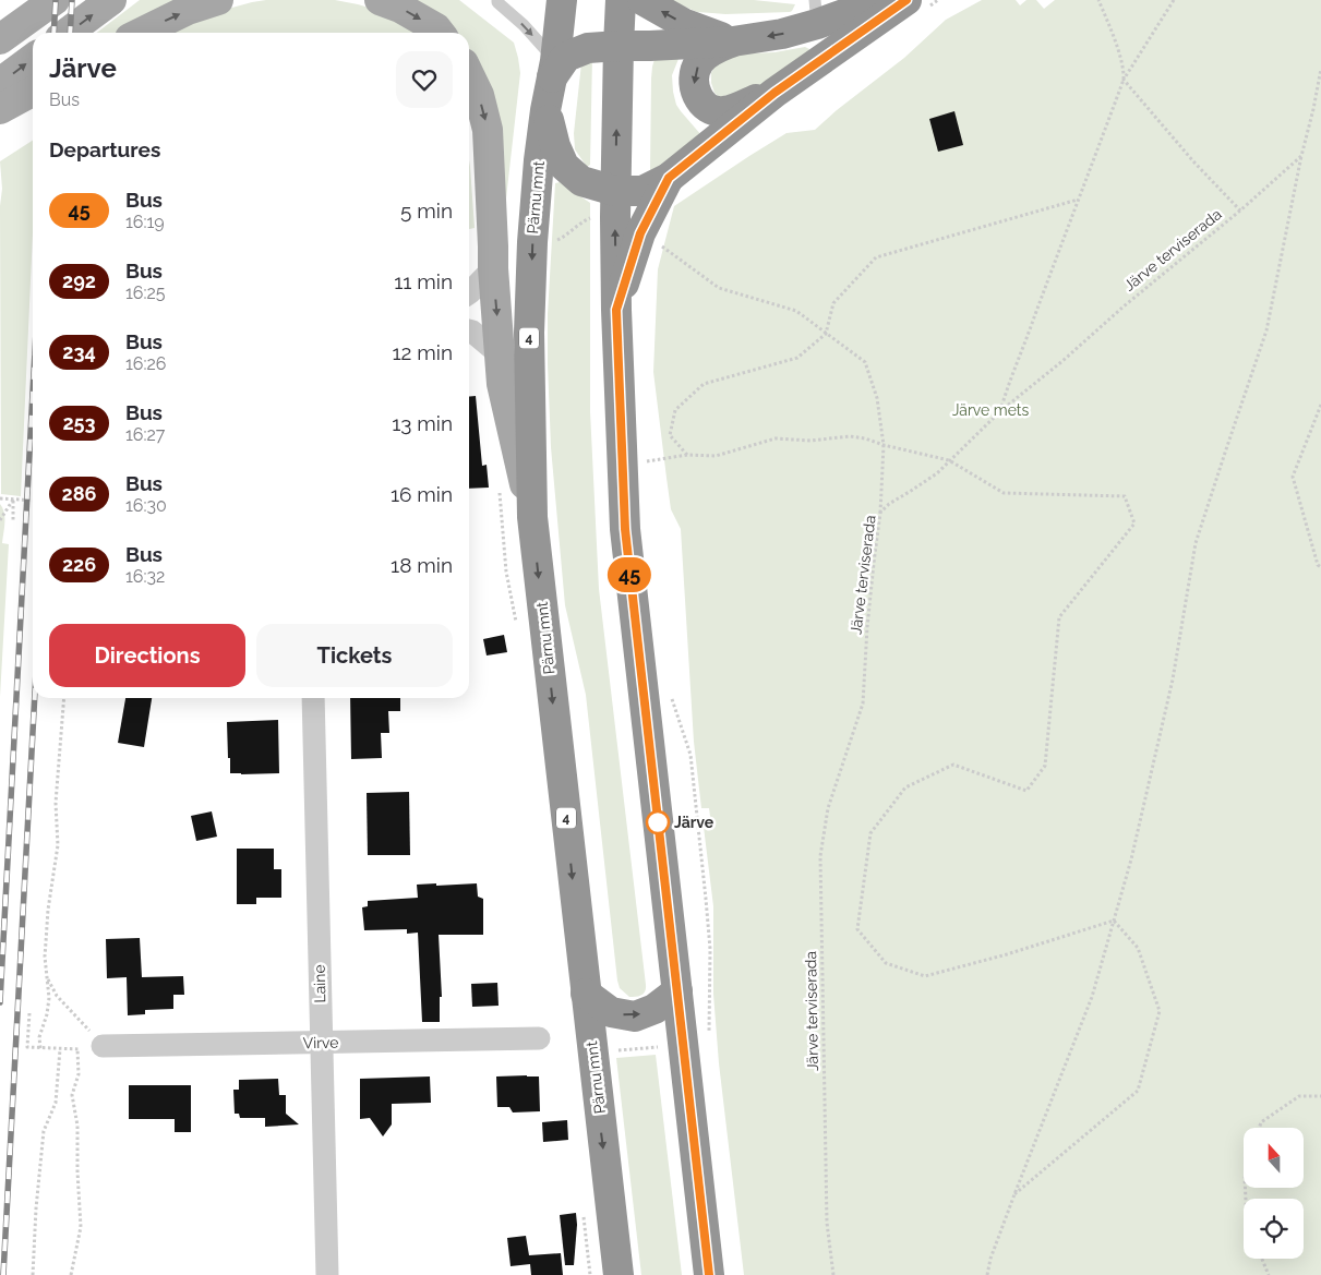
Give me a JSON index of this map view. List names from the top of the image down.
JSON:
{
  "streets": {
    "highway": ["Pärnu mnt", "4"],
    "street": ["Laine", "Virve"],
    "path": ["Järve terviserada"]
  },
  "crossings": [
    ["Laine", "Virve"]
  ],
  "parks": ["Järve mets"],
  "places": ["Järve"],
  "lines": ["bus line 45"],
  "north": "top",
  "page": {
    "on_map": "45",
    "heading": [
      ["Järve", "Bus"],
      "Departures"
    ],
    "list": [
      {
        "mark": "45",
        "name": "Bus",
        "note": "16:19",
        "value": "5 min"
      },
      {
        "mark": "292",
        "name": "Bus",
        "note": "16:25",
        "value": "11 min"
      },
      {
        "mark": "234",
        "name": "Bus",
        "note": "16:26",
        "value": "12 min"
      },
      {
        "mark": "253",
        "name": "Bus",
        "note": "16:27",
        "value": "13 min"
      },
      {
        "mark": "286",
        "name": "Bus",
        "note": "16:30",
        "value": "16 min"
      },
      {
        "mark": "226",
        "name": "Bus",
        "note": "16:32",
        "value": "18 min"
      }
    ],
    "buttons": ["Directions", "Tickets"]
  }
}
